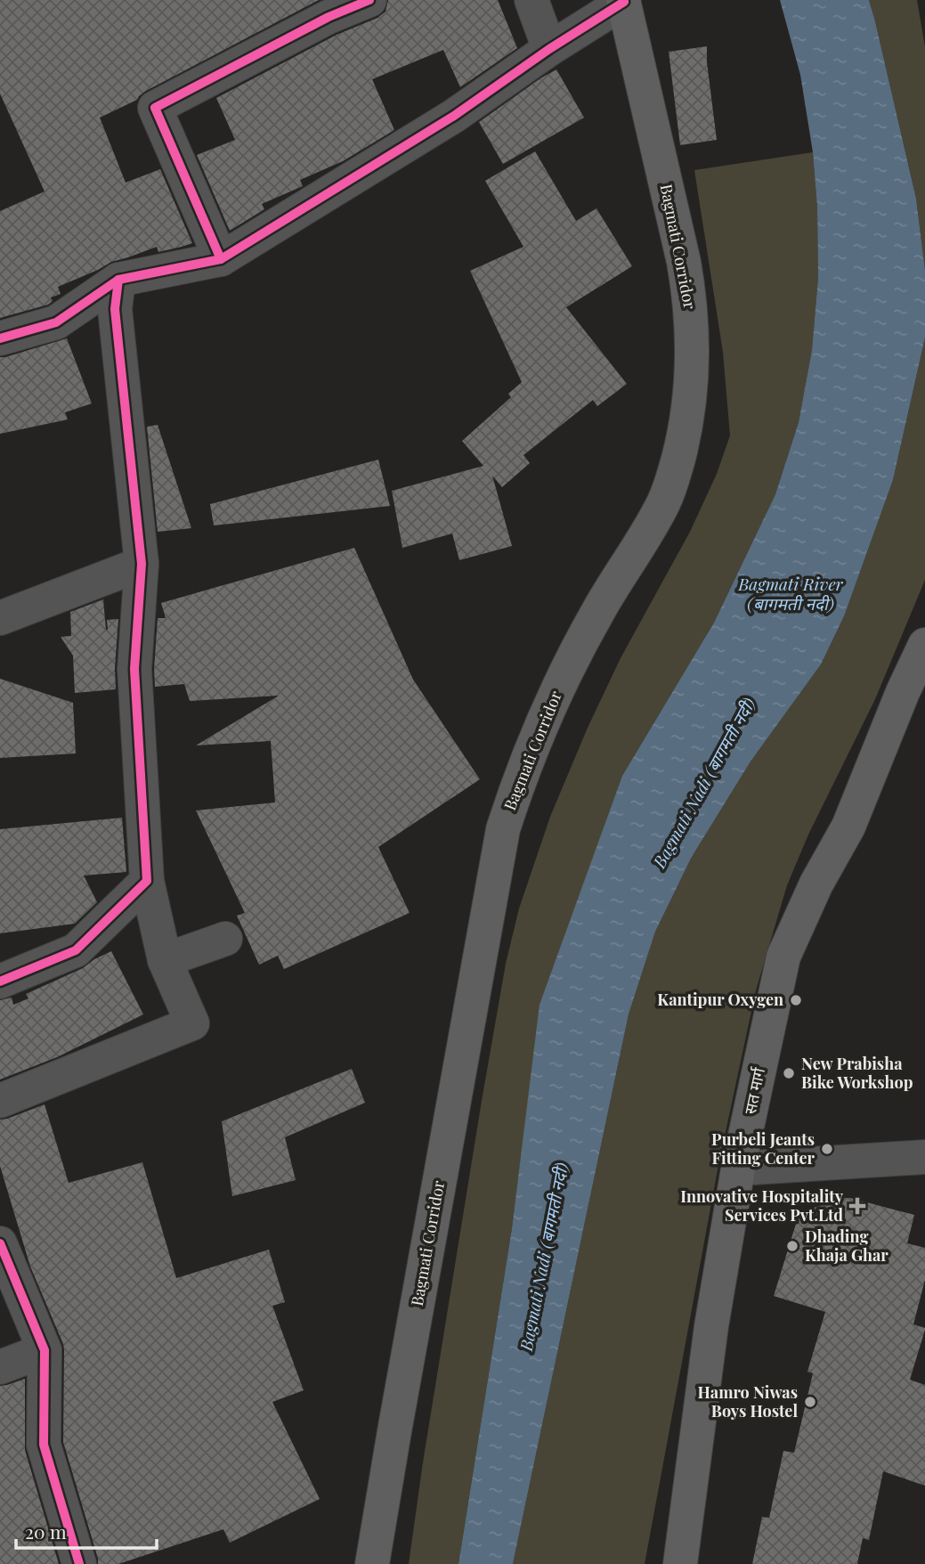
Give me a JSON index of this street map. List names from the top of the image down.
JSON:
{
  "streets": {
    "main road": ["Bagmati Corridor", "सत मार्ग"]
  },
  "water": ["Bagmati River (बागमती नदी)", "Bagmati Nadi (बागमती नदी)"],
  "places": {
    "other": [
      "Kantipur Oxygen",
      "New Prabisha Bike Workshop",
      "Purbeli Jeants Fitting Center",
      "Dhading Khaja Ghar",
      "Hamro Niwas Boys Hostel"
    ],
    "health": ["Innovative Hospitality Services Pvt.Ltd"]
  },
  "scale_bar": "20 m"
}
